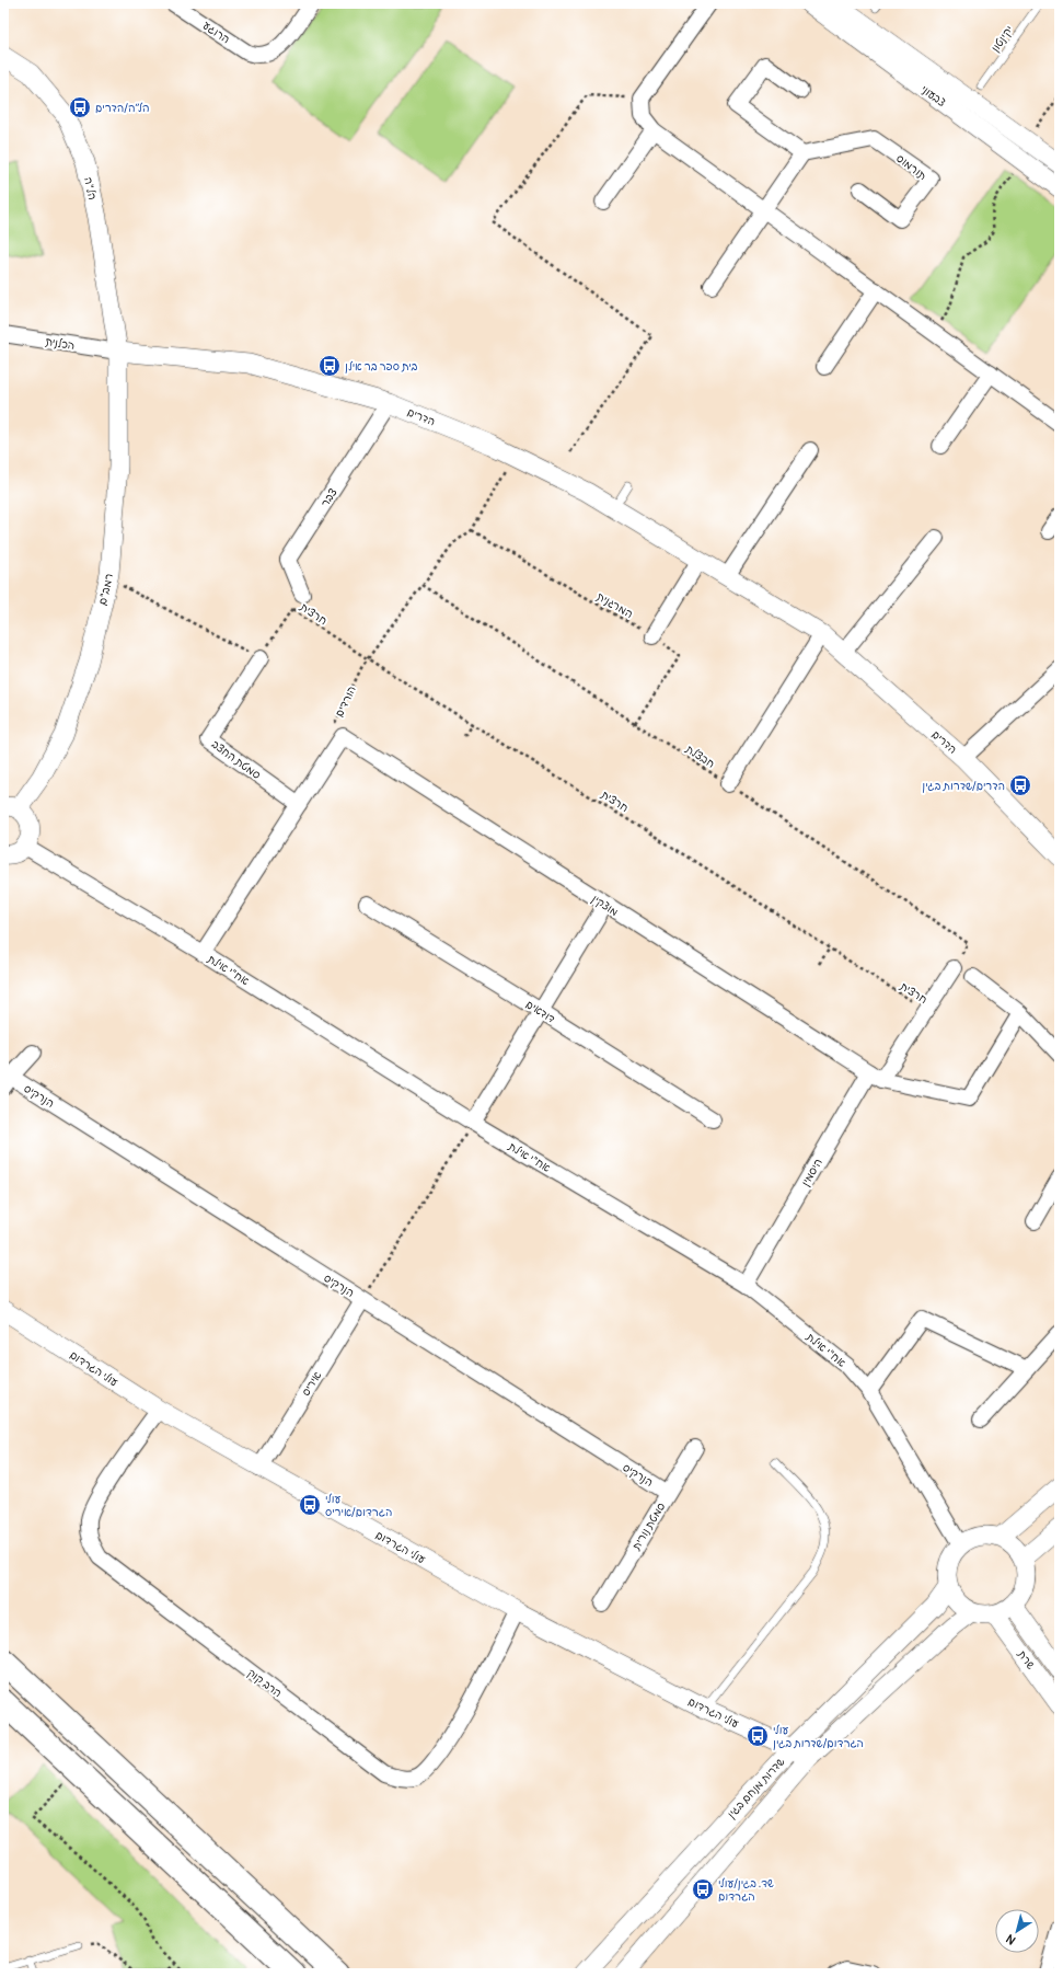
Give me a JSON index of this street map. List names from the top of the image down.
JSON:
{
  "streets": {
    "street": [
      "הרוגע",
      "צבעוני",
      "תורמוס",
      "הל\"ה",
      "הכלנית",
      "הדרים",
      "צבר",
      "רמב\"ם",
      "סמטת החצב",
      "מוצקין",
      "אח\"י אילת",
      "דודאים",
      "הנרקיס",
      "היסמין",
      "עולי הגרדום",
      "איריס",
      "סמטת נורית",
      "שרת",
      "הרב קוק",
      "שדרות מנחם בגין"
    ],
    "lane": ["יקינטון"],
    "path": [
      "המרגנית",
      "חרצית",
      "הורדים",
      "חבצלת"
    ]
  },
  "crossings": [
    ["הל\"ה", "הכלנית"],
    ["הל\"ה", "הדרים"],
    ["הל\"ה", "רמב\"ם"],
    ["הכלנית", "הדרים"],
    ["הכלנית", "רמב\"ם"],
    ["הדרים", "צבר"],
    ["הדרים", "רמב\"ם"],
    ["הדרים", "הורדים"],
    ["המרגנית", "הורדים"],
    ["המרגנית", "חבצלת"],
    ["חרצית", "הורדים"],
    ["חרצית", "היסמין"],
    ["הורדים", "חבצלת"],
    ["הורדים", "מוצקין"],
    ["מוצקין", "היסמין"],
    ["אח\"י אילת", "היסמין"],
    ["אח\"י אילת", "שרת"],
    ["אח\"י אילת", "שדרות מנחם בגין"],
    ["הנרקיס", "איריס"],
    ["הנרקיס", "סמטת נורית"],
    ["עולי הגרדום", "איריס"],
    ["עולי הגרדום", "הרב קוק"],
    ["עולי הגרדום", "שדרות מנחם בגין"],
    ["שרת", "שדרות מנחם בגין"]
  ],
  "places": {
    "bus stop": [
      "הל״ה/הדרים",
      "בית ספר בר אילן",
      "הדרים/שדרות בגין",
      "עולי הגרדום/איריס",
      "עולי הגרדום/שדרות בגין",
      "שד. בגין/עולי הגרדום"
    ]
  },
  "north": "bottom left"
}
